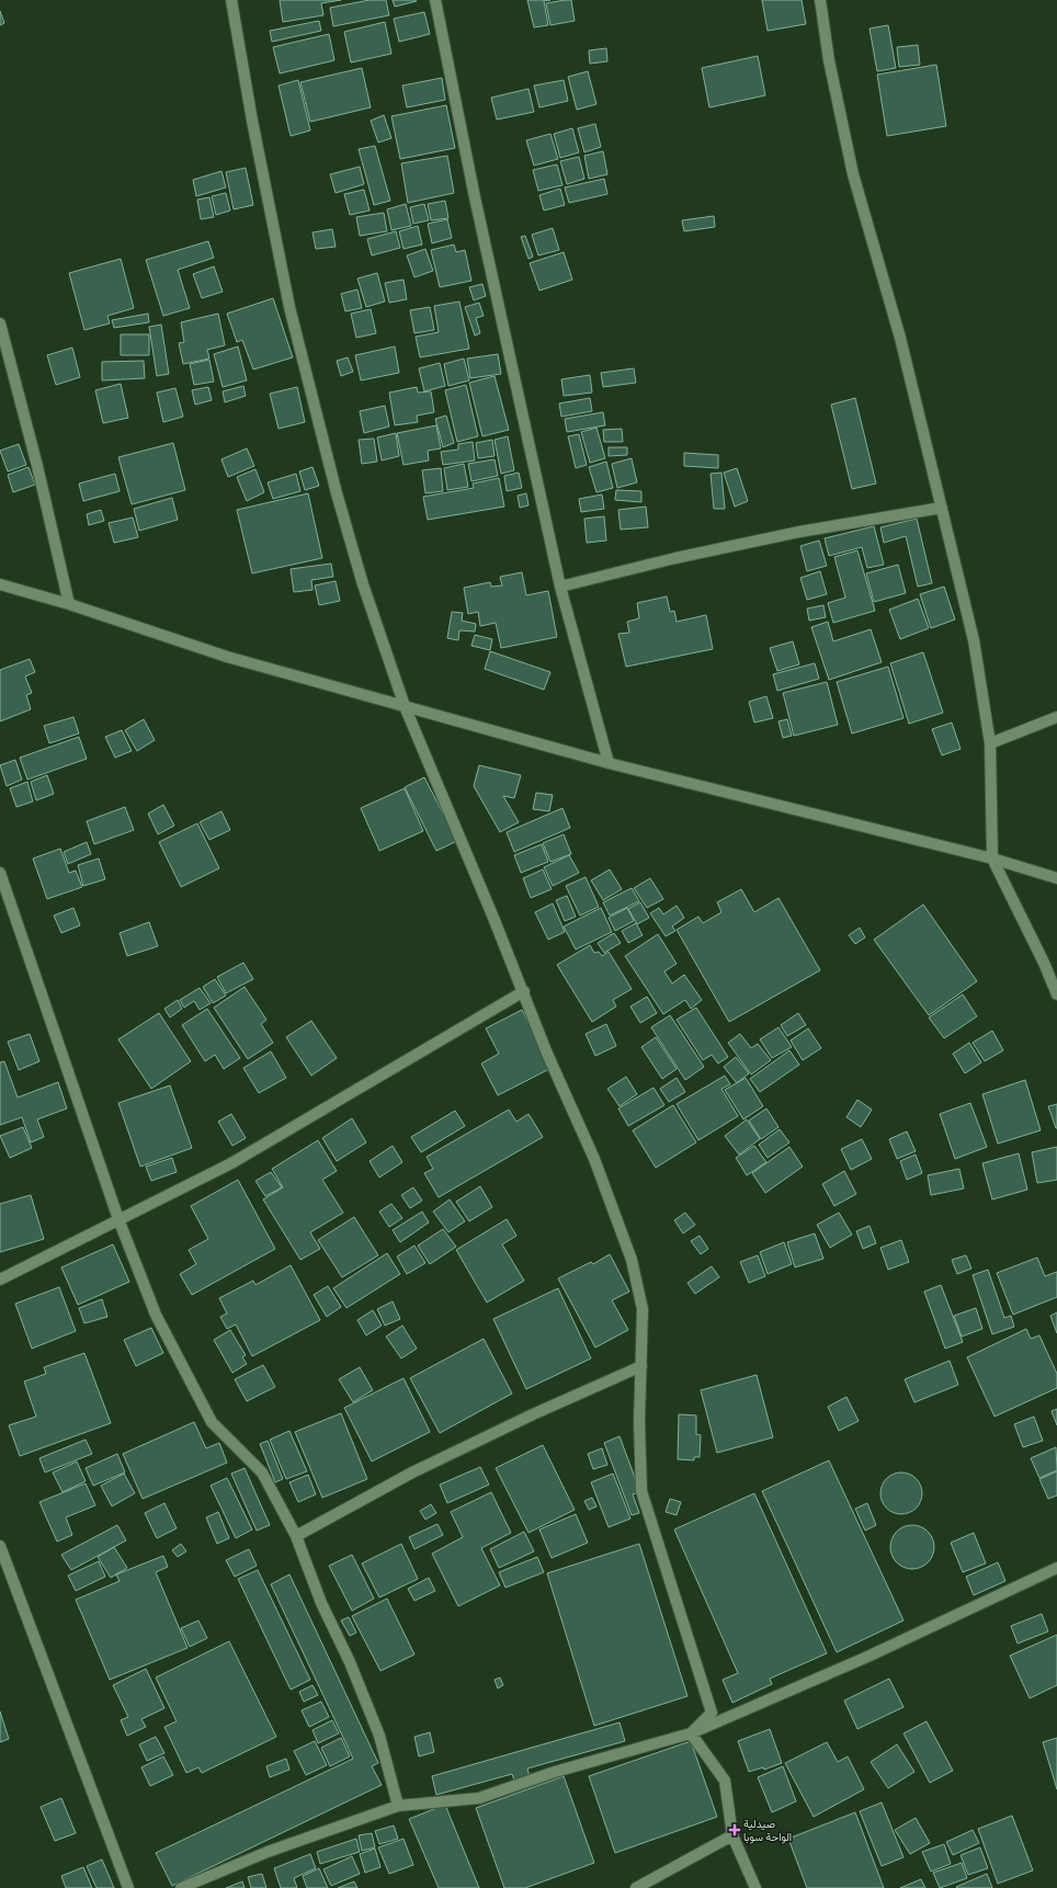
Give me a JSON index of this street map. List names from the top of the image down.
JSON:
{
  "places": {
    "health": ["صيدلية الواحة سوبا"]
  }
}
